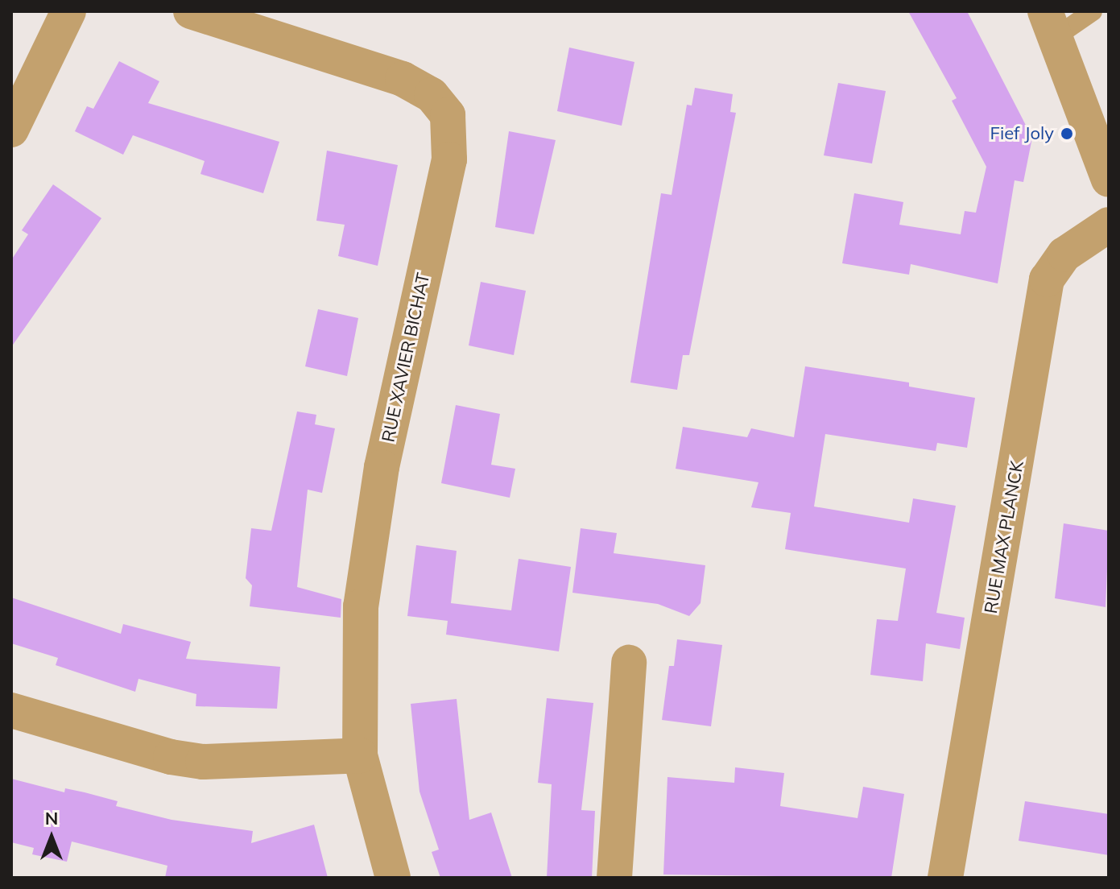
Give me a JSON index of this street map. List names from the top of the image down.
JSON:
{
  "streets": {
    "street": ["RUE XAVIER BICHAT", "RUE MAX PLANCK"]
  },
  "places": ["Fief Joly"],
  "north": "top"
}
